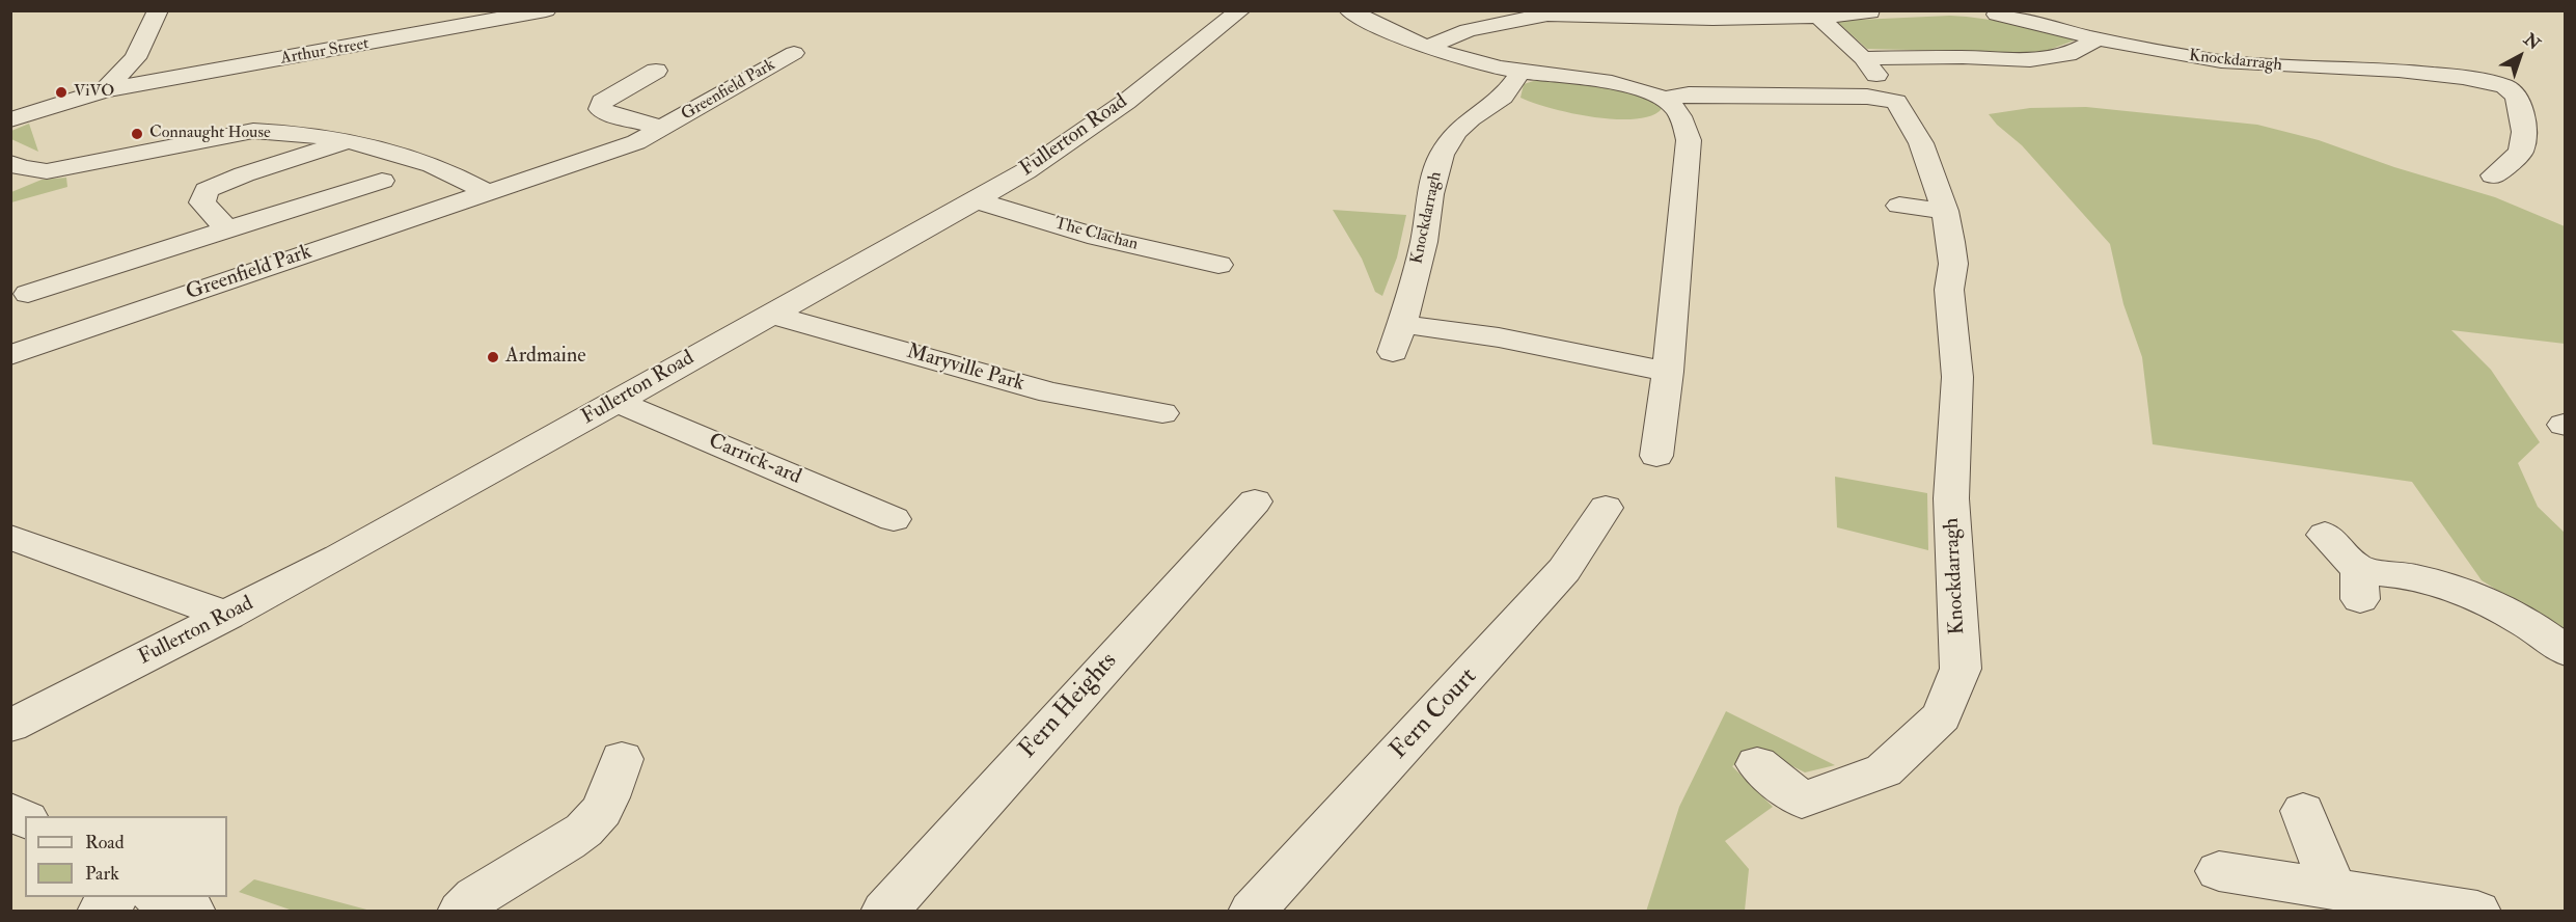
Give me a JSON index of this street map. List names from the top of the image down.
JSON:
{
  "streets": {
    "street": [
      "Arthur Street",
      "Knockdarragh",
      "Greenfield Park",
      "Fullerton Road",
      "The Clachan",
      "Maryville Park",
      "Carrick-ard",
      "Fern Heights",
      "Fern Court"
    ]
  },
  "crossings": [
    ["Fullerton Road", "The Clachan"],
    ["Fullerton Road", "Maryville Park"],
    ["Fullerton Road", "Carrick-ard"]
  ],
  "places": ["ViVO", "Connaught House", "Ardmaine"],
  "legend": ["Road", "Park"],
  "north": "top right"
}
